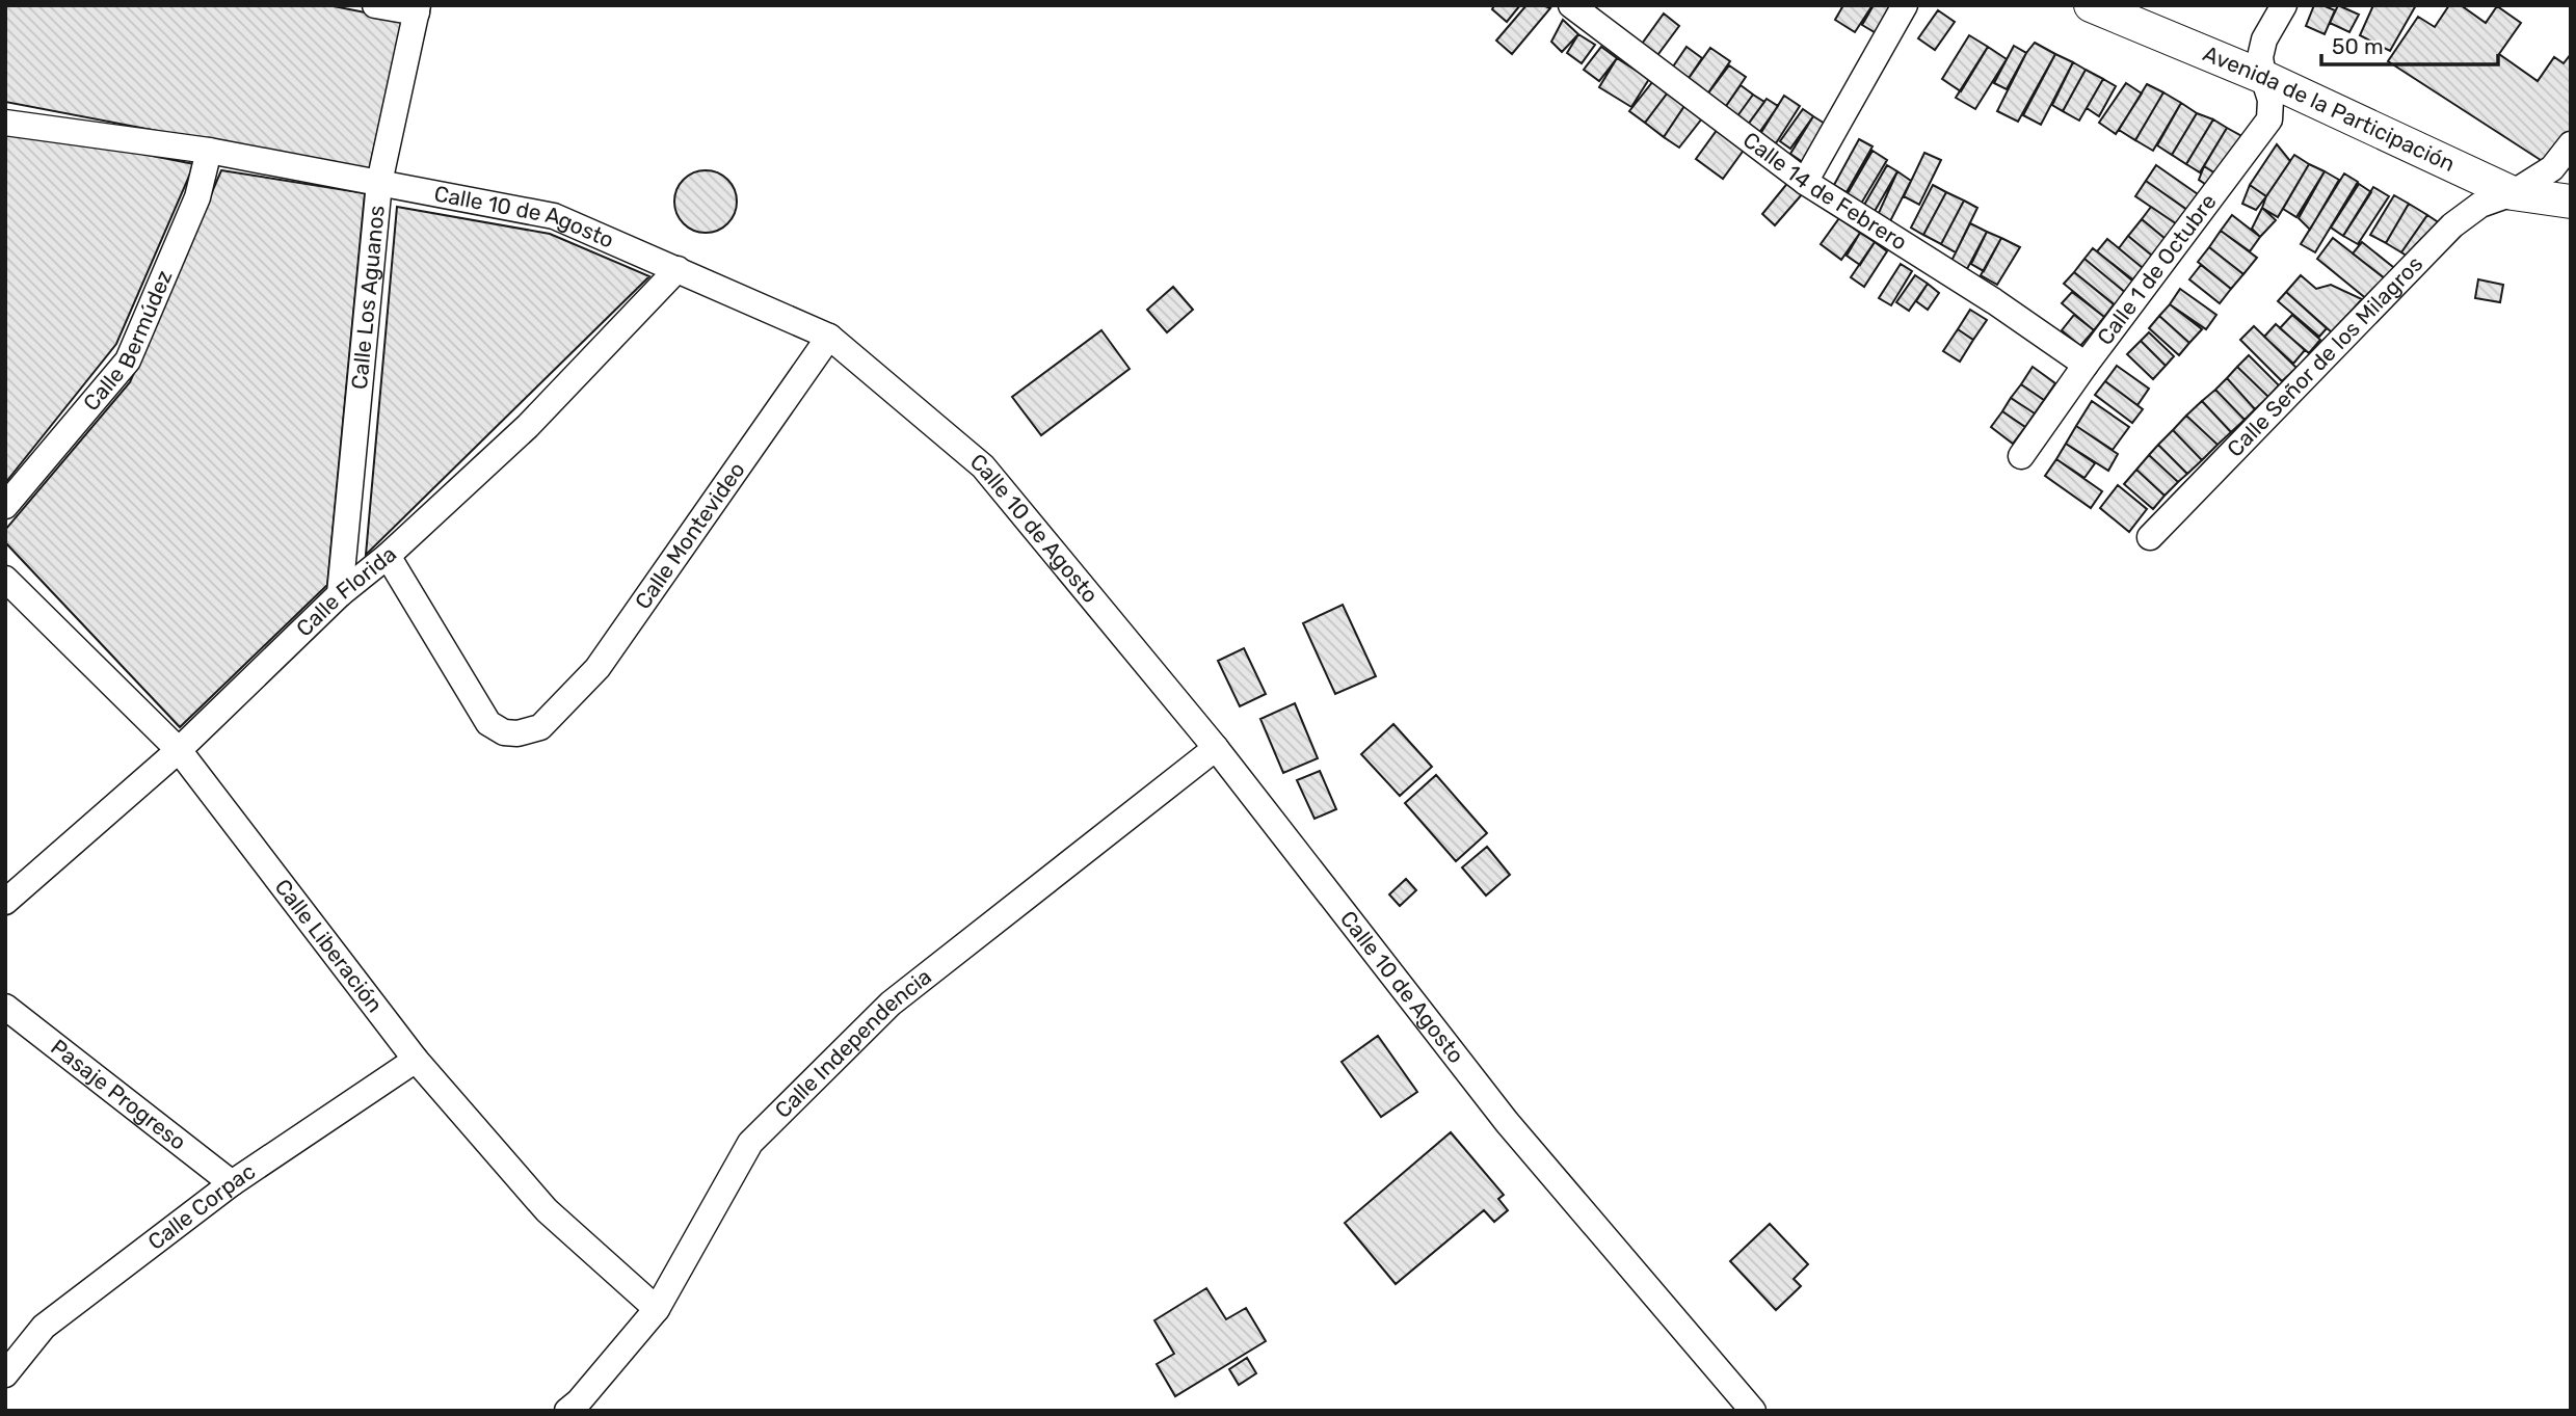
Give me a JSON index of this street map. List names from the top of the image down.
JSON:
{
  "streets": {
    "main road": ["Avenida de la Participación"],
    "street": [
      "Calle 14 de Febrero",
      "Calle 10 de Agosto",
      "Calle 1 de Octubre",
      "Calle Los Aguanos",
      "Calle Bermúdez",
      "Calle Señor de los Milagros",
      "Calle Montevideo",
      "Calle Florida",
      "Calle Liberación",
      "Calle Independencia",
      "Pasaje Progreso",
      "Calle Corpac"
    ]
  },
  "crossings": [
    ["Avenida de la Participación", "Calle 1 de Octubre"],
    ["Avenida de la Participación", "Calle Señor de los Milagros"],
    ["Calle 14 de Febrero", "Calle 1 de Octubre"],
    ["Calle 10 de Agosto", "Calle Los Aguanos"],
    ["Calle 10 de Agosto", "Calle Bermúdez"],
    ["Calle 10 de Agosto", "Calle Montevideo"],
    ["Calle 10 de Agosto", "Calle Florida"],
    ["Calle 10 de Agosto", "Calle Independencia"],
    ["Calle Los Aguanos", "Calle Florida"],
    ["Calle Montevideo", "Calle Florida"],
    ["Calle Florida", "Calle Liberación"],
    ["Calle Liberación", "Calle Independencia"],
    ["Calle Liberación", "Calle Corpac"],
    ["Pasaje Progreso", "Calle Corpac"]
  ],
  "scale_bar": "50 m"
}
